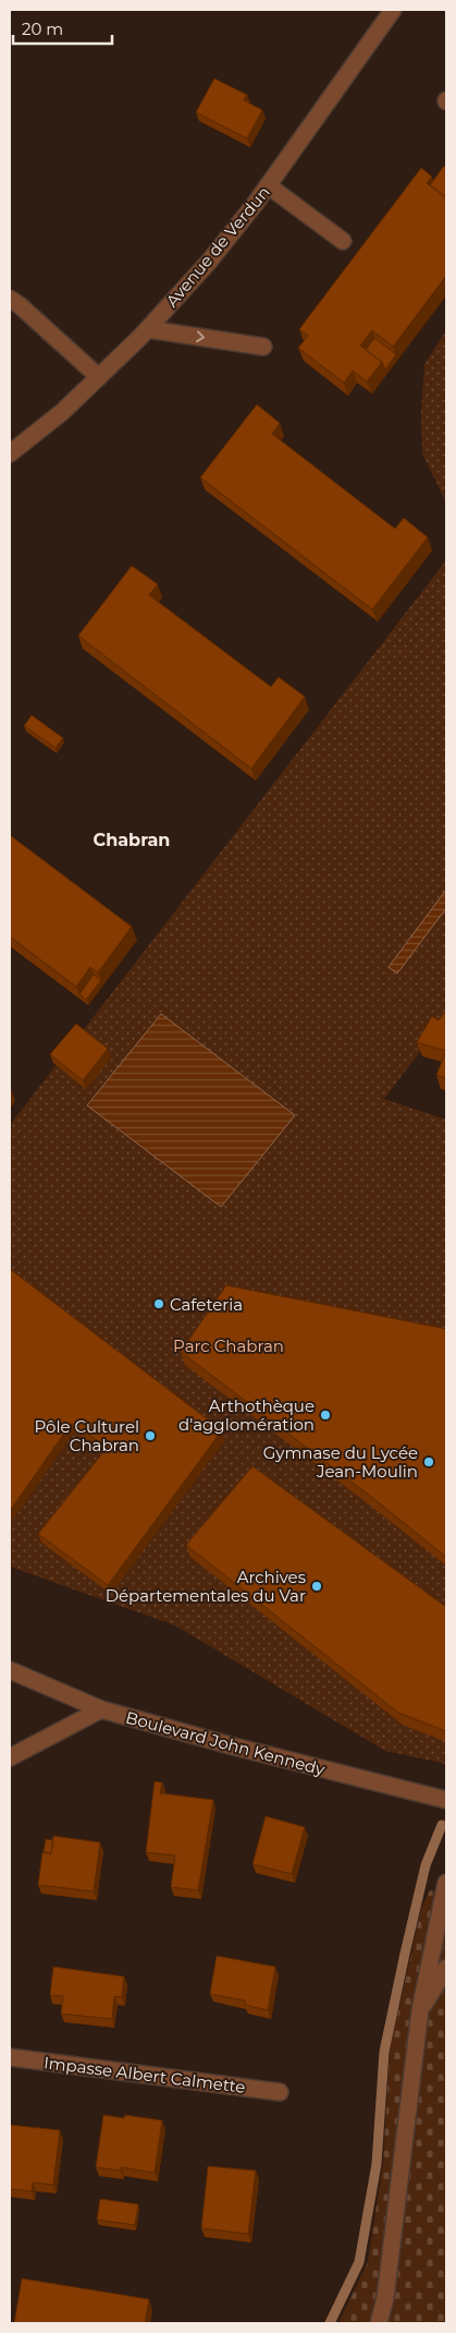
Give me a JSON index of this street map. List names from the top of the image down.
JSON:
{
  "streets": {
    "street": ["Avenue de Verdun", "Boulevard John Kennedy", "Impasse Albert Calmette"]
  },
  "districts": ["Chabran"],
  "parks": ["Parc Chabran"],
  "places": [
    "Cafeteria",
    "Arthothèque d'agglomération",
    "Pôle Culturel Chabran",
    "Gymnase du Lycée Jean-Moulin",
    "Archives Départementales du Var"
  ],
  "scale_bar": "20 m"
}
